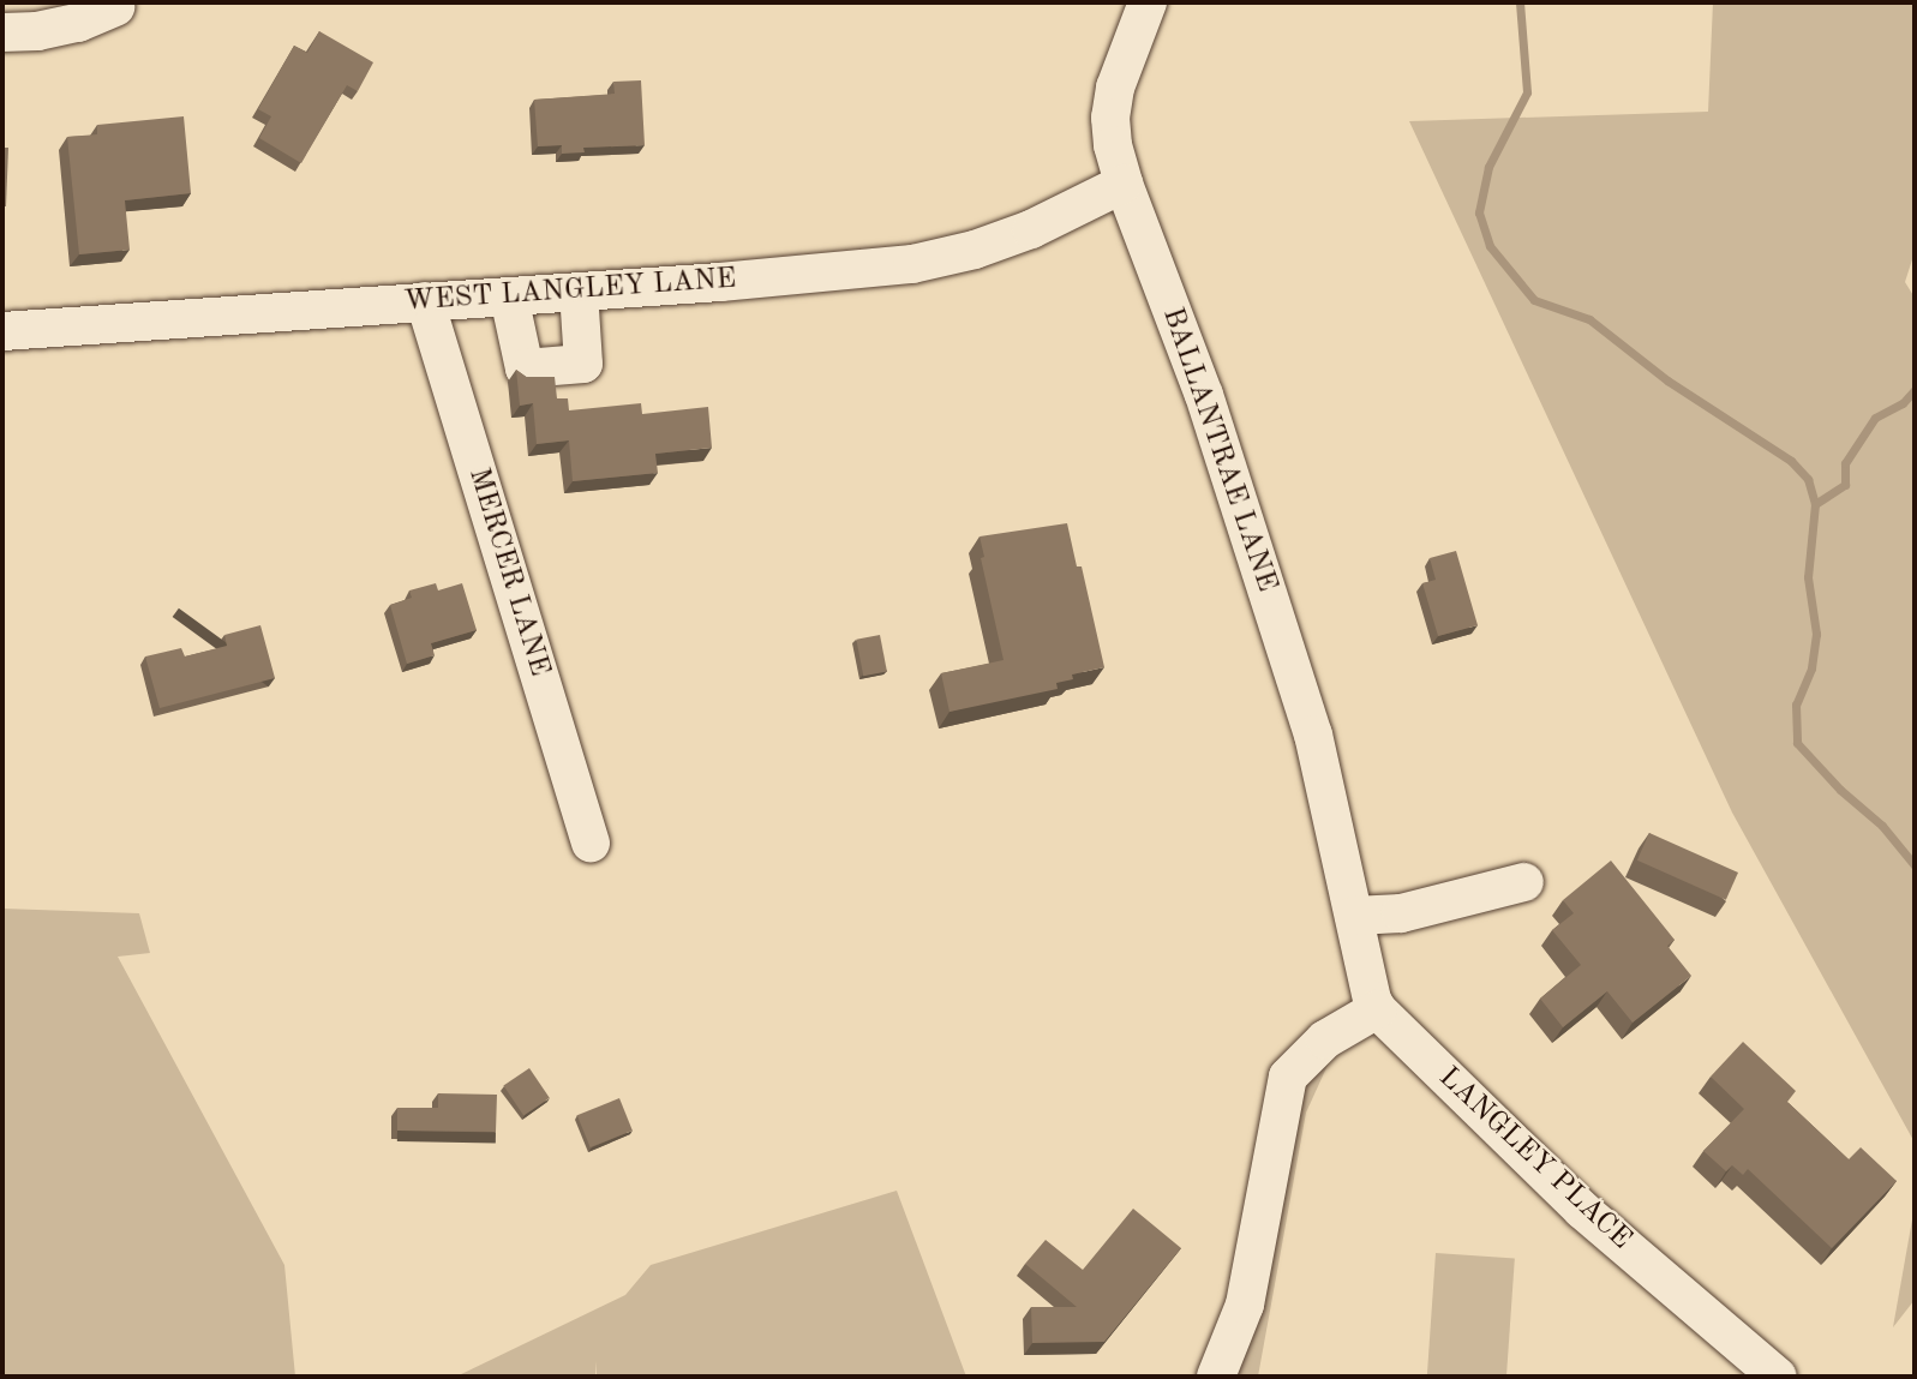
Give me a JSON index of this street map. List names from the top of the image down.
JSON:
{
  "streets": {
    "street": [
      "WEST LANGLEY LANE",
      "BALLANTRAE LANE",
      "MERCER LANE",
      "LANGLEY PLACE"
    ]
  },
  "crossings": [
    ["WEST LANGLEY LANE", "BALLANTRAE LANE"],
    ["WEST LANGLEY LANE", "MERCER LANE"]
  ]
}
